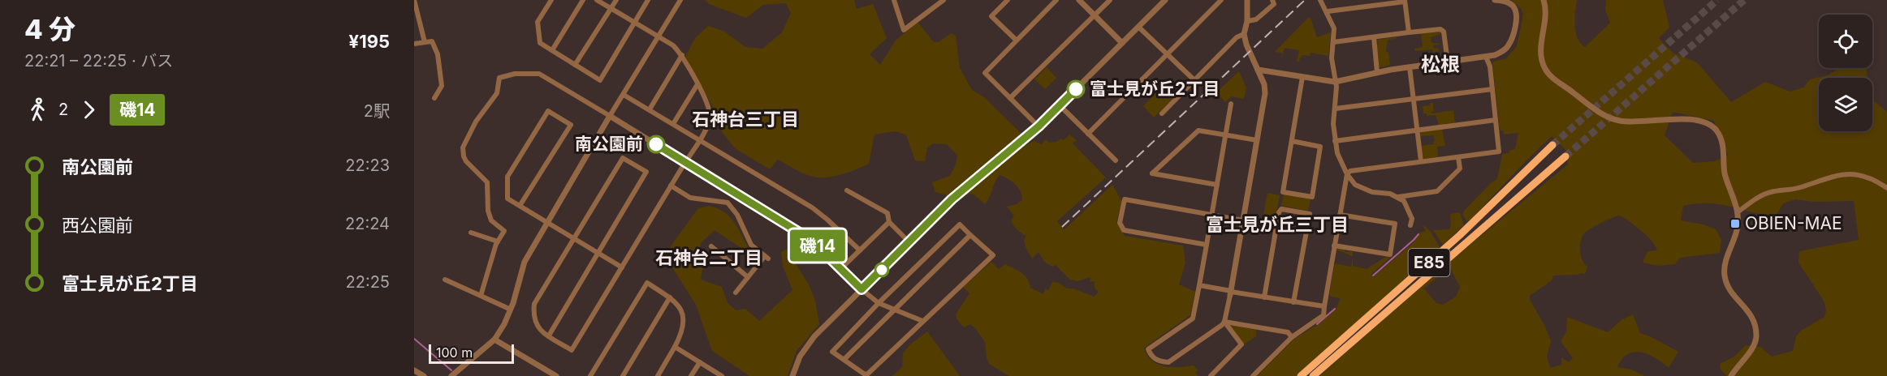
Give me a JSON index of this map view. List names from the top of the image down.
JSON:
{
  "streets": {
    "highway": ["E85"]
  },
  "districts": [
    "松根",
    "石神台三丁目",
    "富士見が丘三丁目",
    "石神台二丁目"
  ],
  "places": {
    "other": ["富士見が丘2丁目", "南公園前"],
    "transit": ["OBIEN-MAE"]
  },
  "lines": ["bus line 磯14"],
  "scale_bar": "100 m",
  "page": {
    "heading": ["4 分", "22:21 – 22:25 · バス", "¥195"],
    "on_map": "磯14",
    "legs": ["2", "磯14", "2駅"],
    "list": [
      {
        "name": "南公園前",
        "value": "22:23"
      },
      {
        "name": "西公園前",
        "value": "22:24"
      },
      {
        "name": "富士見が丘2丁目",
        "value": "22:25"
      }
    ],
    "scale": "100 m"
  }
}
